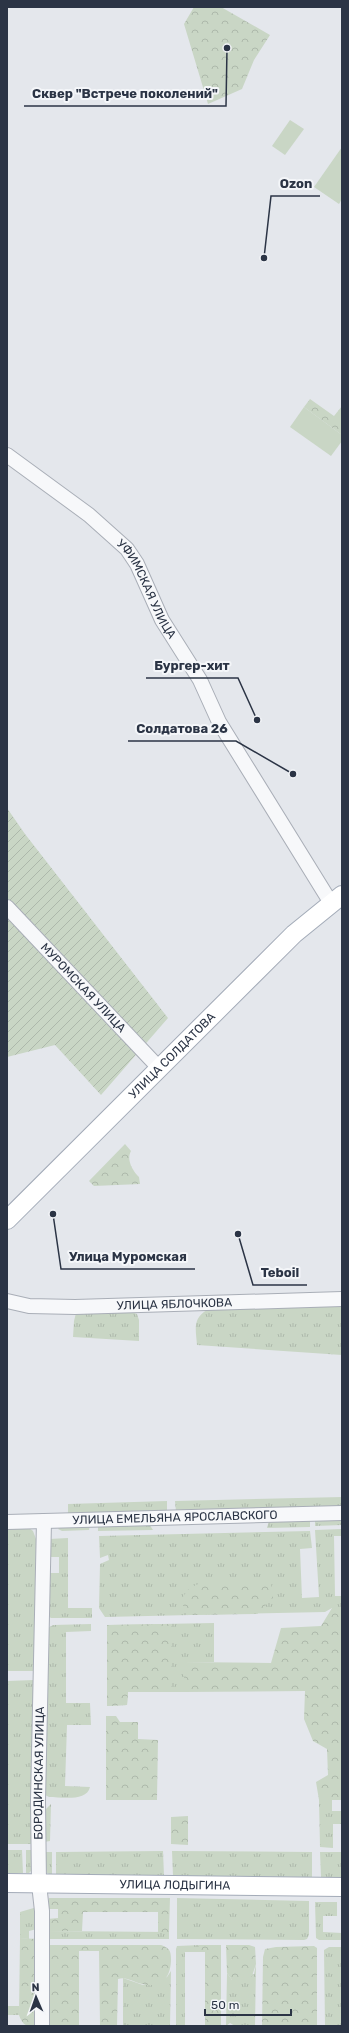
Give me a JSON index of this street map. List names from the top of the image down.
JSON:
{
  "streets": {
    "main road": ["УЛИЦА СОЛДАТОВА", "УЛИЦА ЛОДЫГИНА"],
    "street": [
      "УФИМСКАЯ УЛИЦА",
      "МУРОМСКАЯ УЛИЦА",
      "УЛИЦА ЯБЛОЧКОВА",
      "УЛИЦА ЕМЕЛЬЯНА ЯРОСЛАВСКОГО",
      "БОРОДИНСКАЯ УЛИЦА"
    ]
  },
  "crossings": [
    ["УФИМСКАЯ УЛИЦА", "УЛИЦА СОЛДАТОВА"],
    ["МУРОМСКАЯ УЛИЦА", "УЛИЦА СОЛДАТОВА"],
    ["УЛИЦА ЕМЕЛЬЯНА ЯРОСЛАВСКОГО", "БОРОДИНСКАЯ УЛИЦА"],
    ["БОРОДИНСКАЯ УЛИЦА", "УЛИЦА ЛОДЫГИНА"]
  ],
  "places": [
    "Сквер \"Встрече поколений\"",
    "Ozon",
    "Бургер-хит",
    "Солдатова 26",
    "Улица Муромская",
    "Teboil"
  ],
  "scale_bar": "50 m",
  "north": "top"
}
